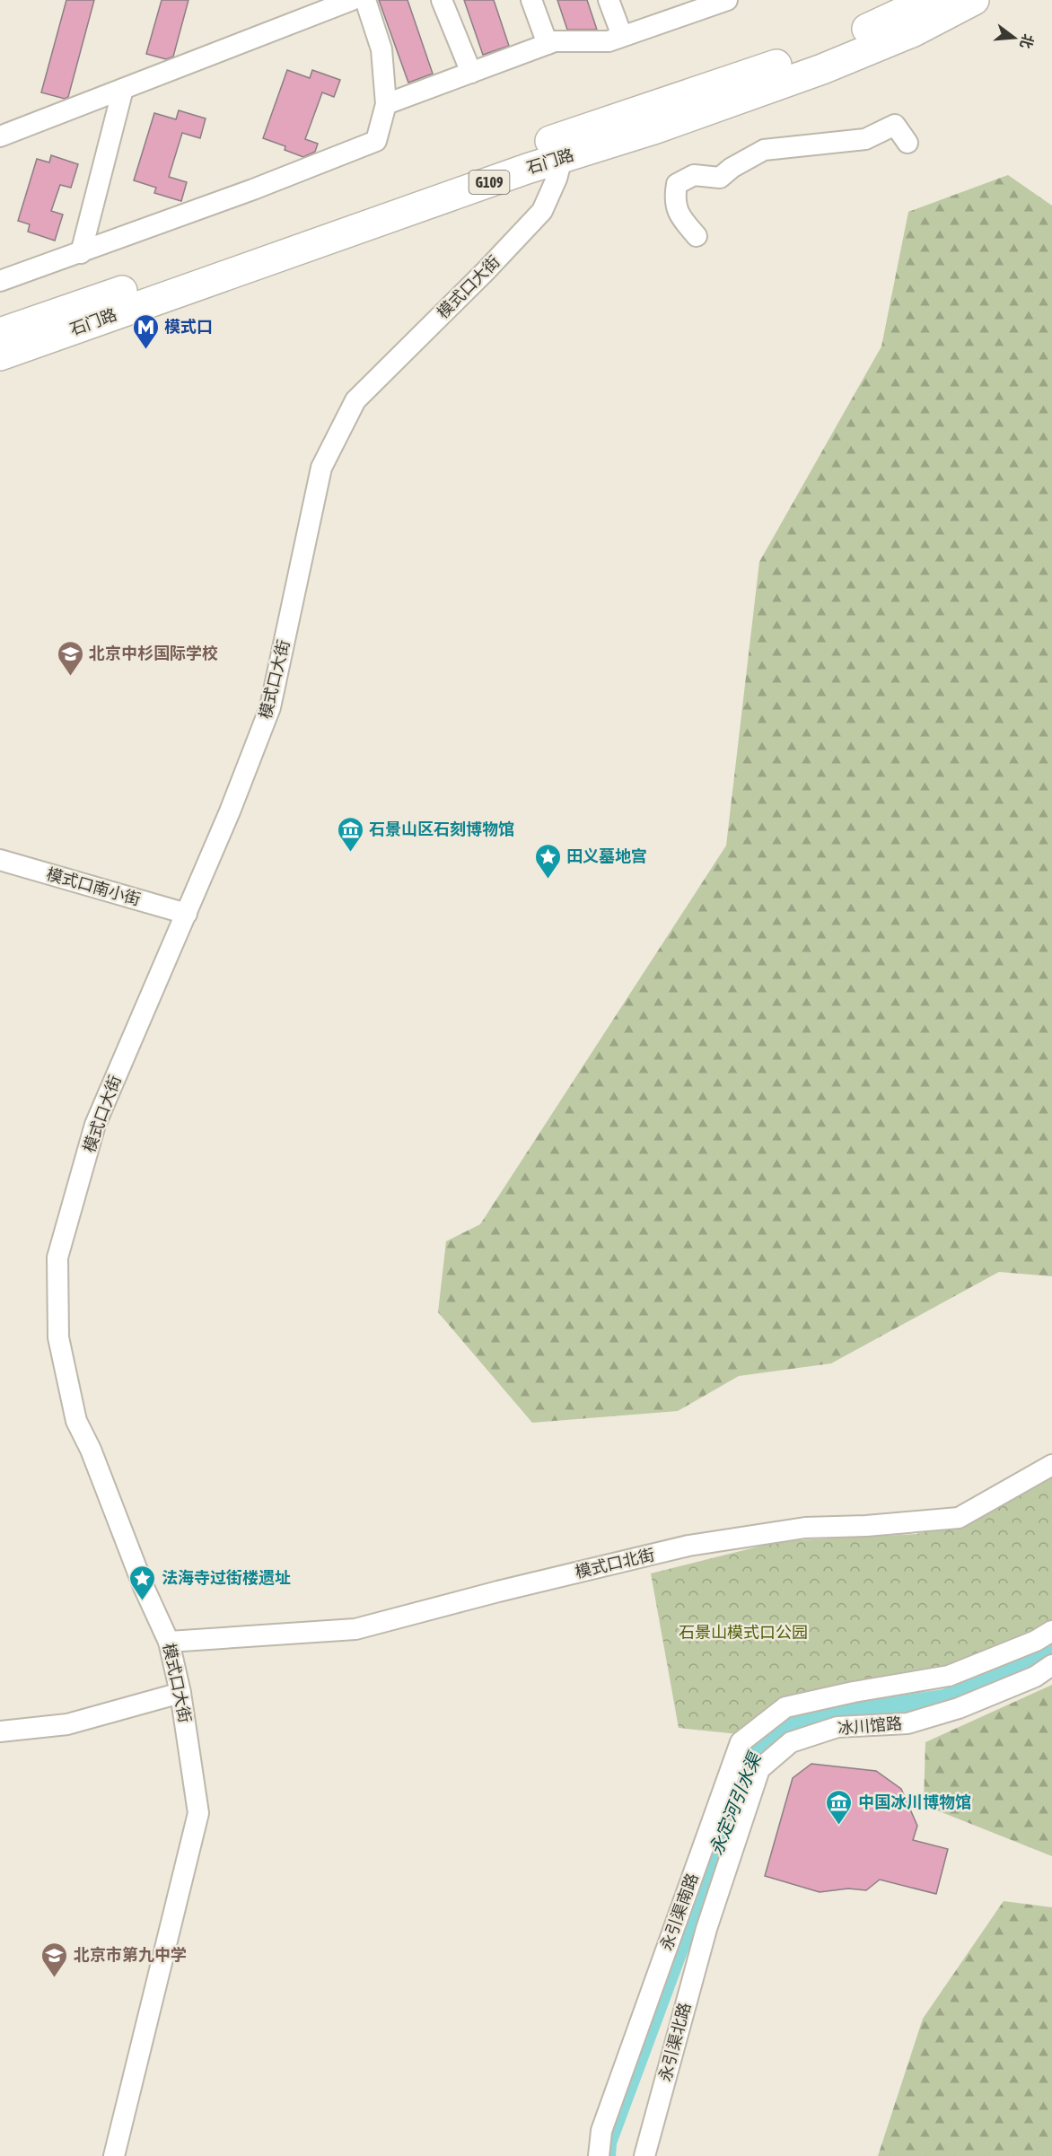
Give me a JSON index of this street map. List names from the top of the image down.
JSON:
{
  "streets": {
    "highway": ["石门路", "G109"],
    "street": [
      "模式口大街",
      "模式口南小街",
      "模式口北街",
      "冰川馆路",
      "永引渠南路",
      "永引渠北路"
    ]
  },
  "crossings": [
    ["石门路", "模式口大街"],
    ["模式口大街", "模式口南小街"],
    ["模式口大街", "模式口北街"],
    ["冰川馆路", "永引渠北路"]
  ],
  "water": ["永定河引水渠"],
  "parks": ["石景山模式口公园"],
  "places": {
    "metro station": ["模式口"],
    "school or university": ["北京中杉国际学校", "北京市第九中学"],
    "museum": ["石景山区石刻博物馆", "中国冰川博物馆"],
    "place": ["田义墓地宫", "法海寺过街楼遗址"]
  },
  "north": "right"
}
